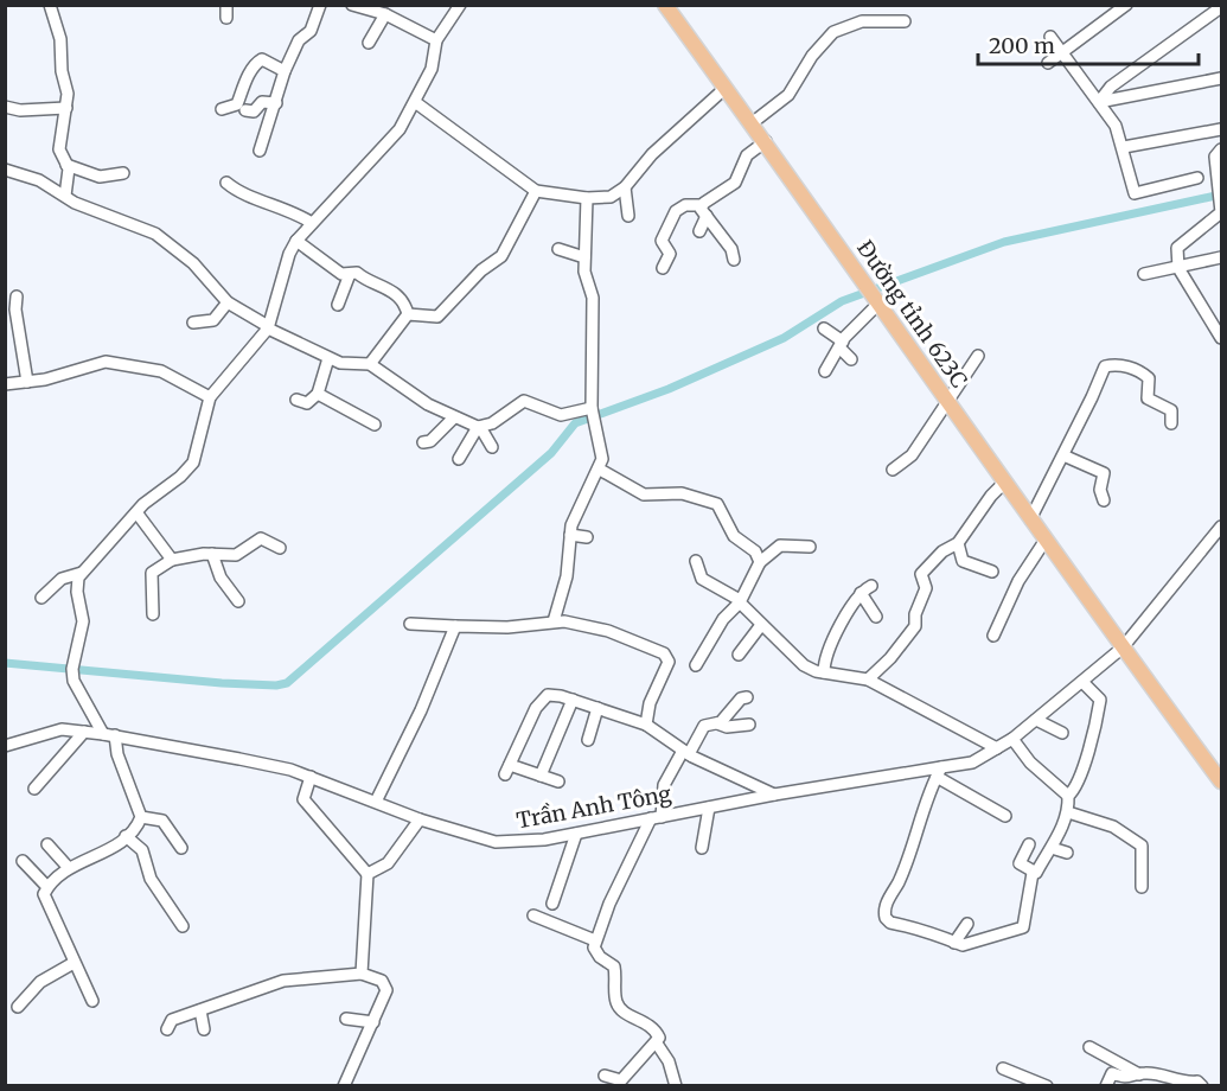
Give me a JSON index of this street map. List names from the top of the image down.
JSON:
{
  "streets": {
    "main road": ["Đường tỉnh 623C"],
    "street": ["Trần Anh Tông"]
  },
  "crossings": [
    ["Đường tỉnh 623C", "Trần Anh Tông"]
  ],
  "scale_bar": "200 m"
}
